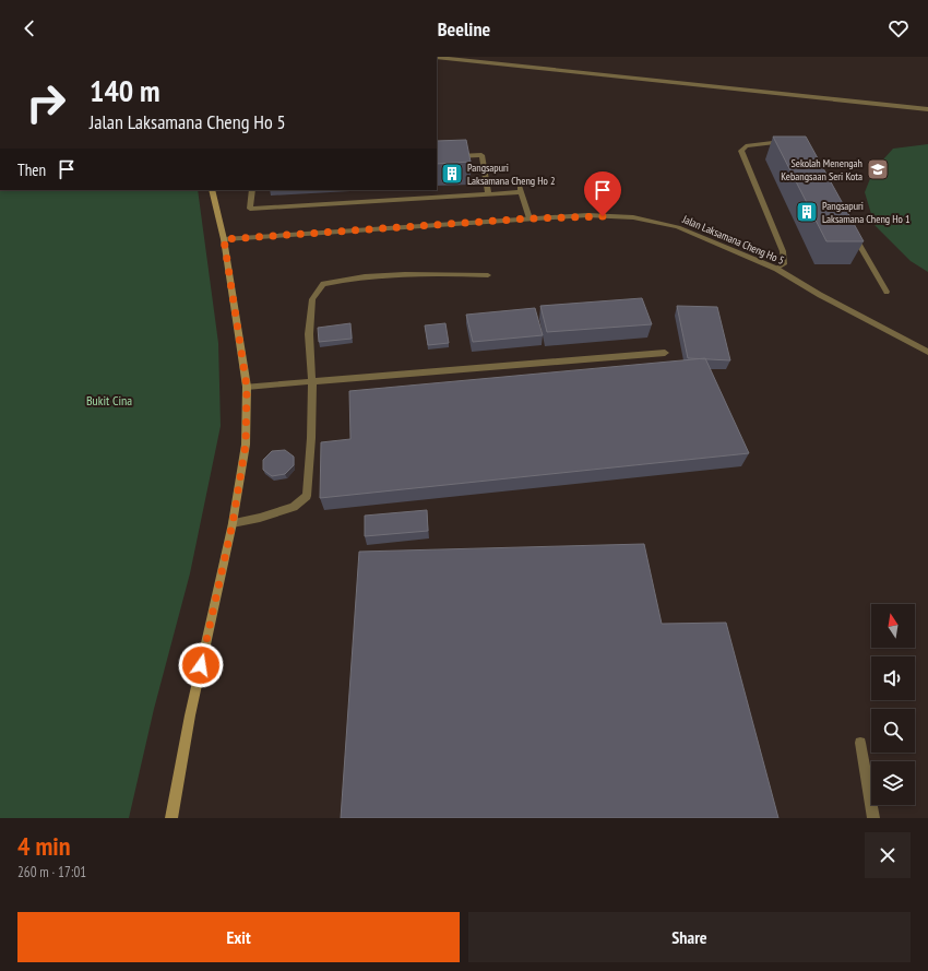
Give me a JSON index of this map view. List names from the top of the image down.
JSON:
{
  "streets": {
    "street": ["Jalan Laksamana Cheng Ho 5"]
  },
  "parks": ["Bukit Cina"],
  "places": {
    "school or university": ["Sekolah Menengah Kebangsaan Seri Kota"],
    "building": ["Pangsapuri Laksamana Cheng Ho 2", "Pangsapuri Laksamana Cheng Ho 1"]
  },
  "north": "top",
  "page": {
    "header": "Beeline",
    "turn": ["140 m", "Jalan Laksamana Cheng Ho 5"],
    "then": "Then",
    "heading": ["4 min", "260 m · 17:01"],
    "buttons": ["Exit", "Share"]
  }
}
